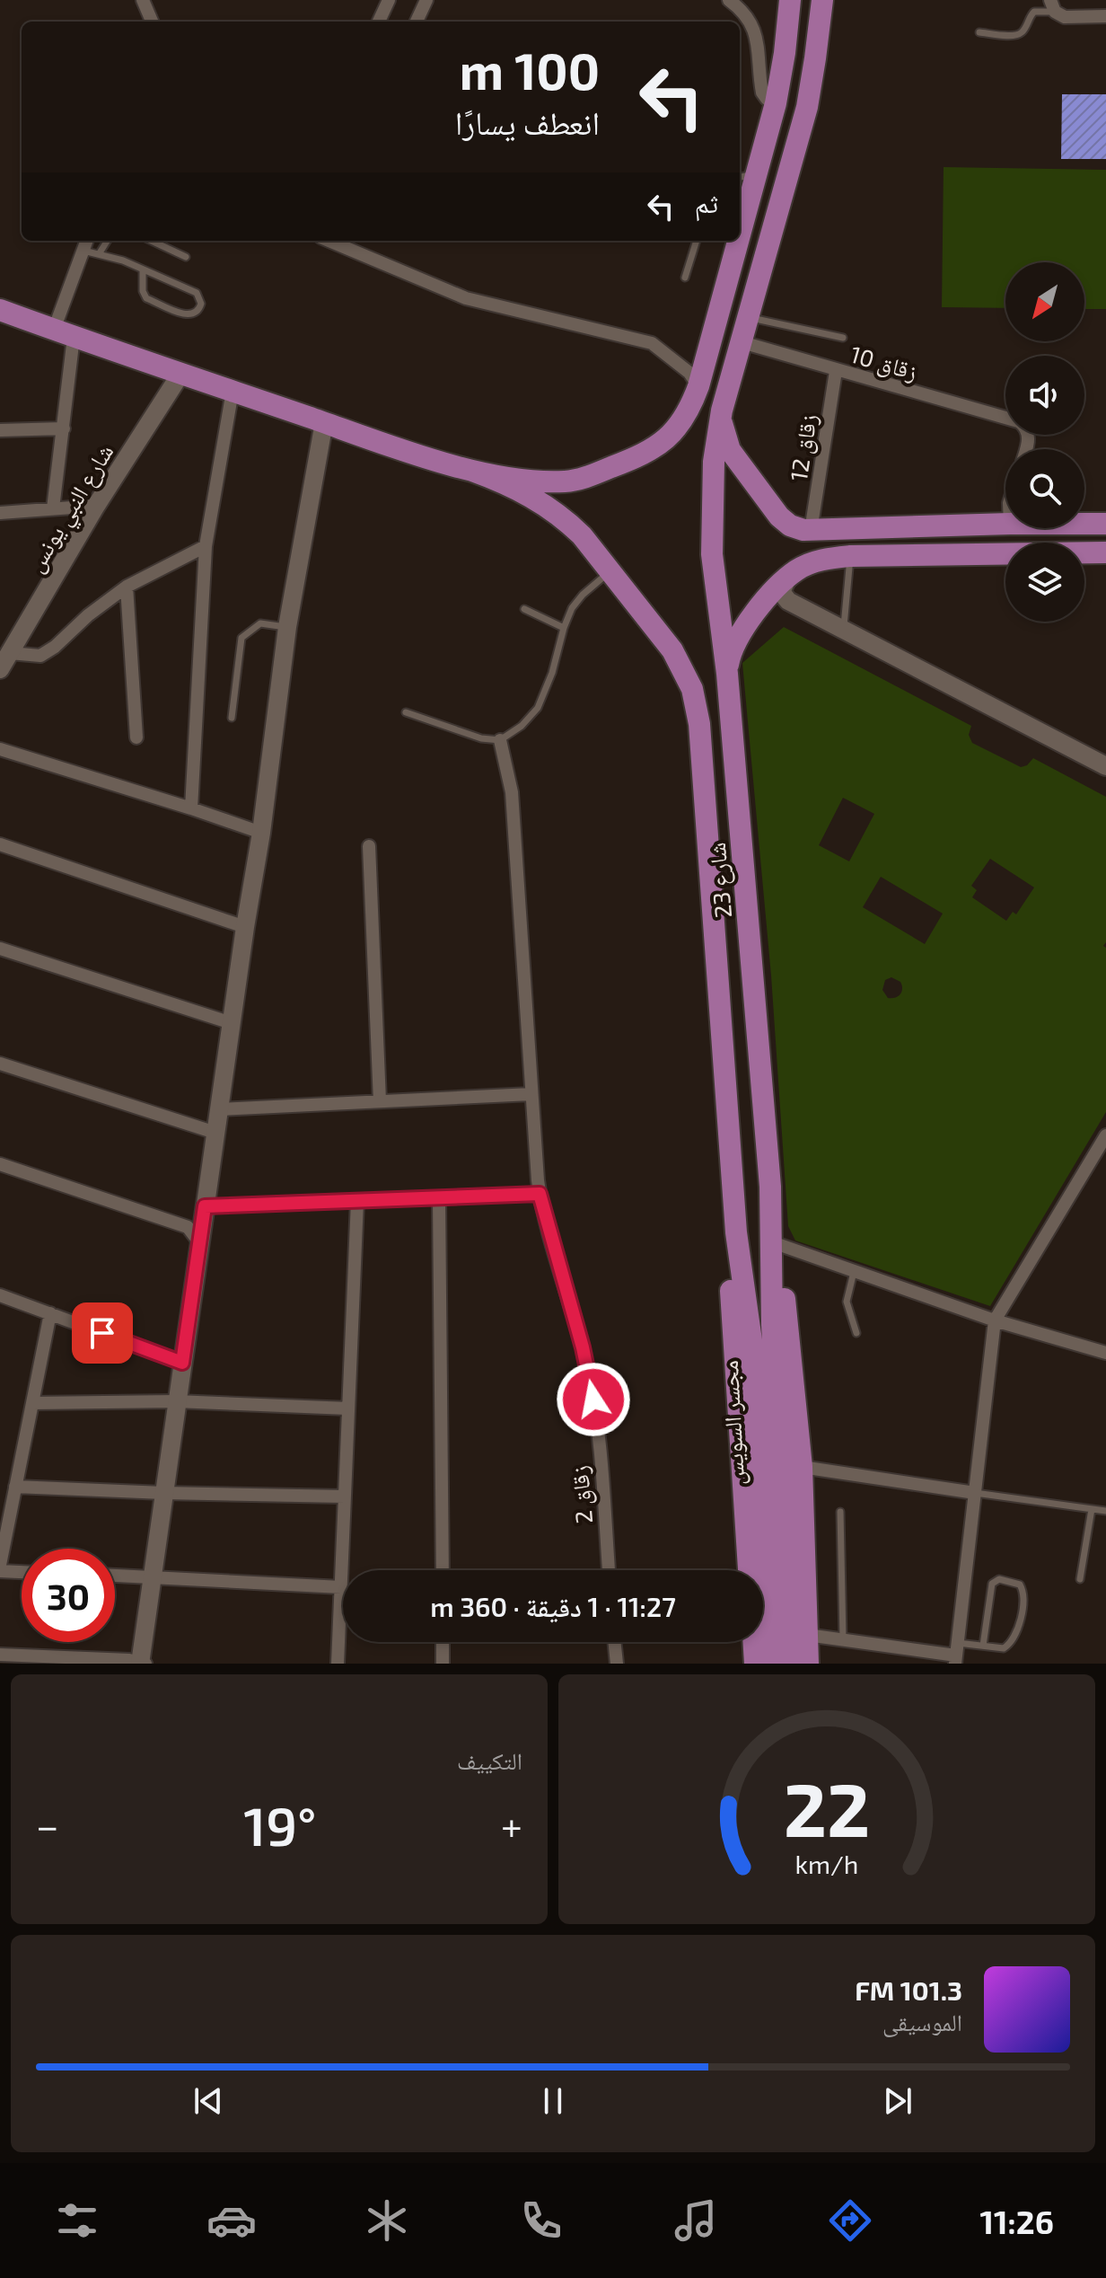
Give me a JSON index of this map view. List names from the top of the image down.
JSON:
{
  "streets": {
    "main road": ["شارع 23", "مجسر السويس"],
    "street": [
      "زقاق 10",
      "زقاق 12",
      "شارع النبي يونس",
      "زقاق 2"
    ]
  },
  "crossings": [
    ["زقاق 10", "زقاق 12"],
    ["زقاق 10", "شارع 23"],
    ["شارع 23", "مجسر السويس"]
  ],
  "north": "bottom left",
  "page": {
    "turn": ["100 m", "انعطف يسارًا"],
    "then": "ثم",
    "limit": "30",
    "trip": "11:27 · 1 دقيقة · 360 m",
    "tile": "التكييف",
    "heat": ["−", "19°", "+"],
    "song": ["101.3 FM", "الموسيقى"],
    "tabs": "11:26",
    "gauge": ["22", "km/h"]
  }
}
